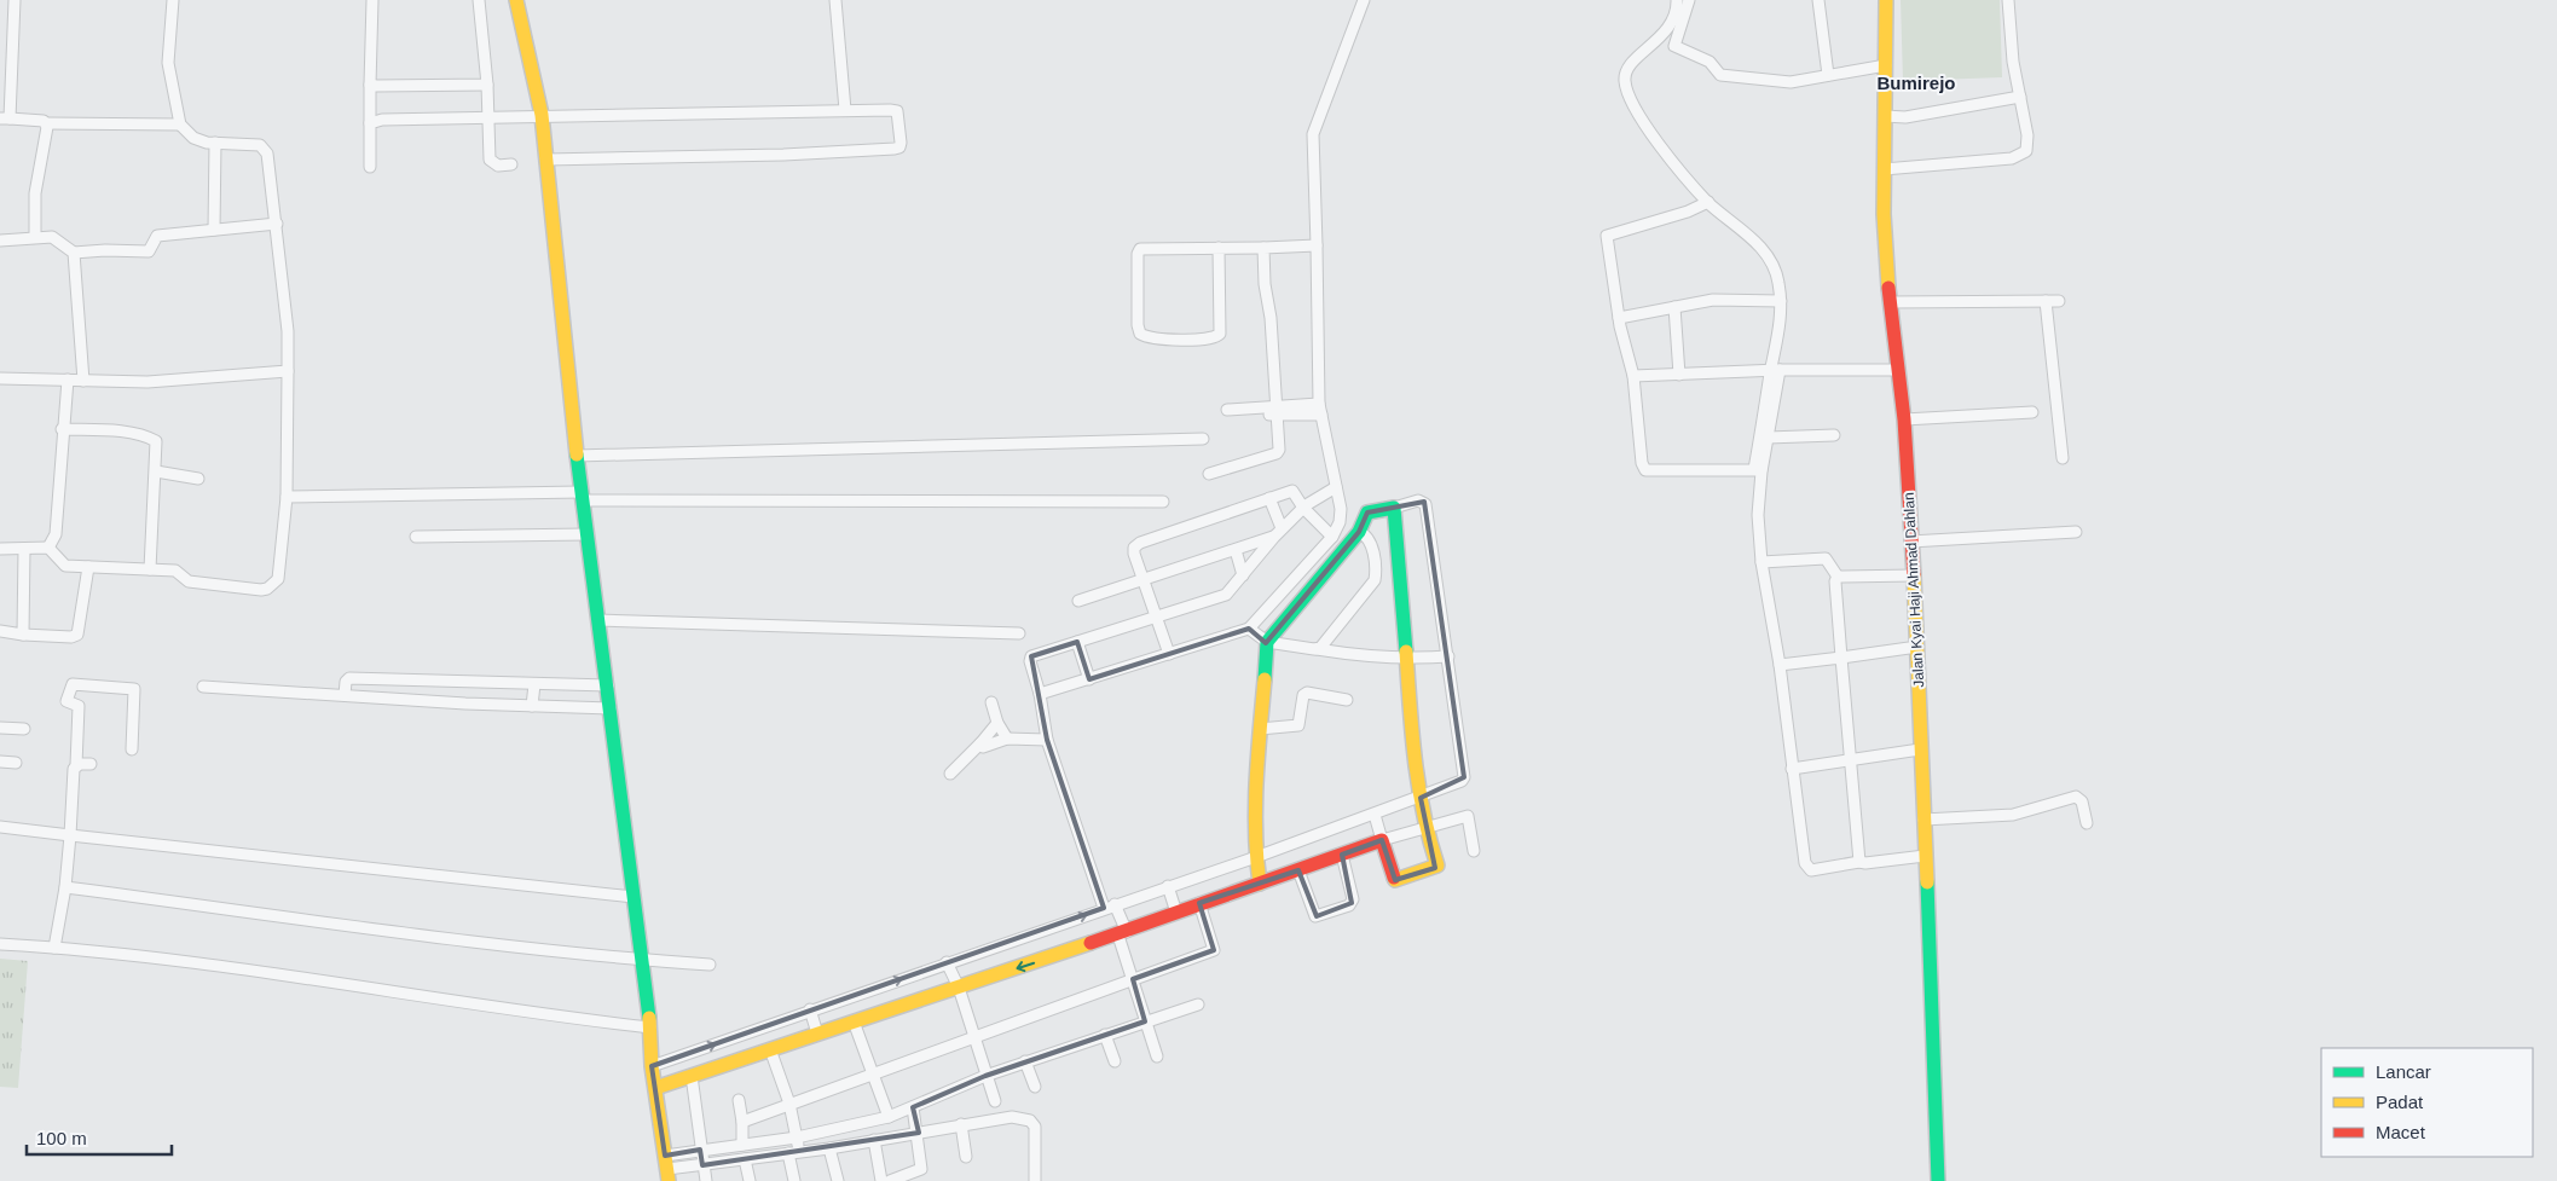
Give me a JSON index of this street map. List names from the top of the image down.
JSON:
{
  "streets": {
    "street": ["Jalan Kyai Haji Ahmad Dahlan"]
  },
  "districts": ["Bumirejo"],
  "legend": ["Lancar", "Padat", "Macet"],
  "scale_bar": "100 m"
}
